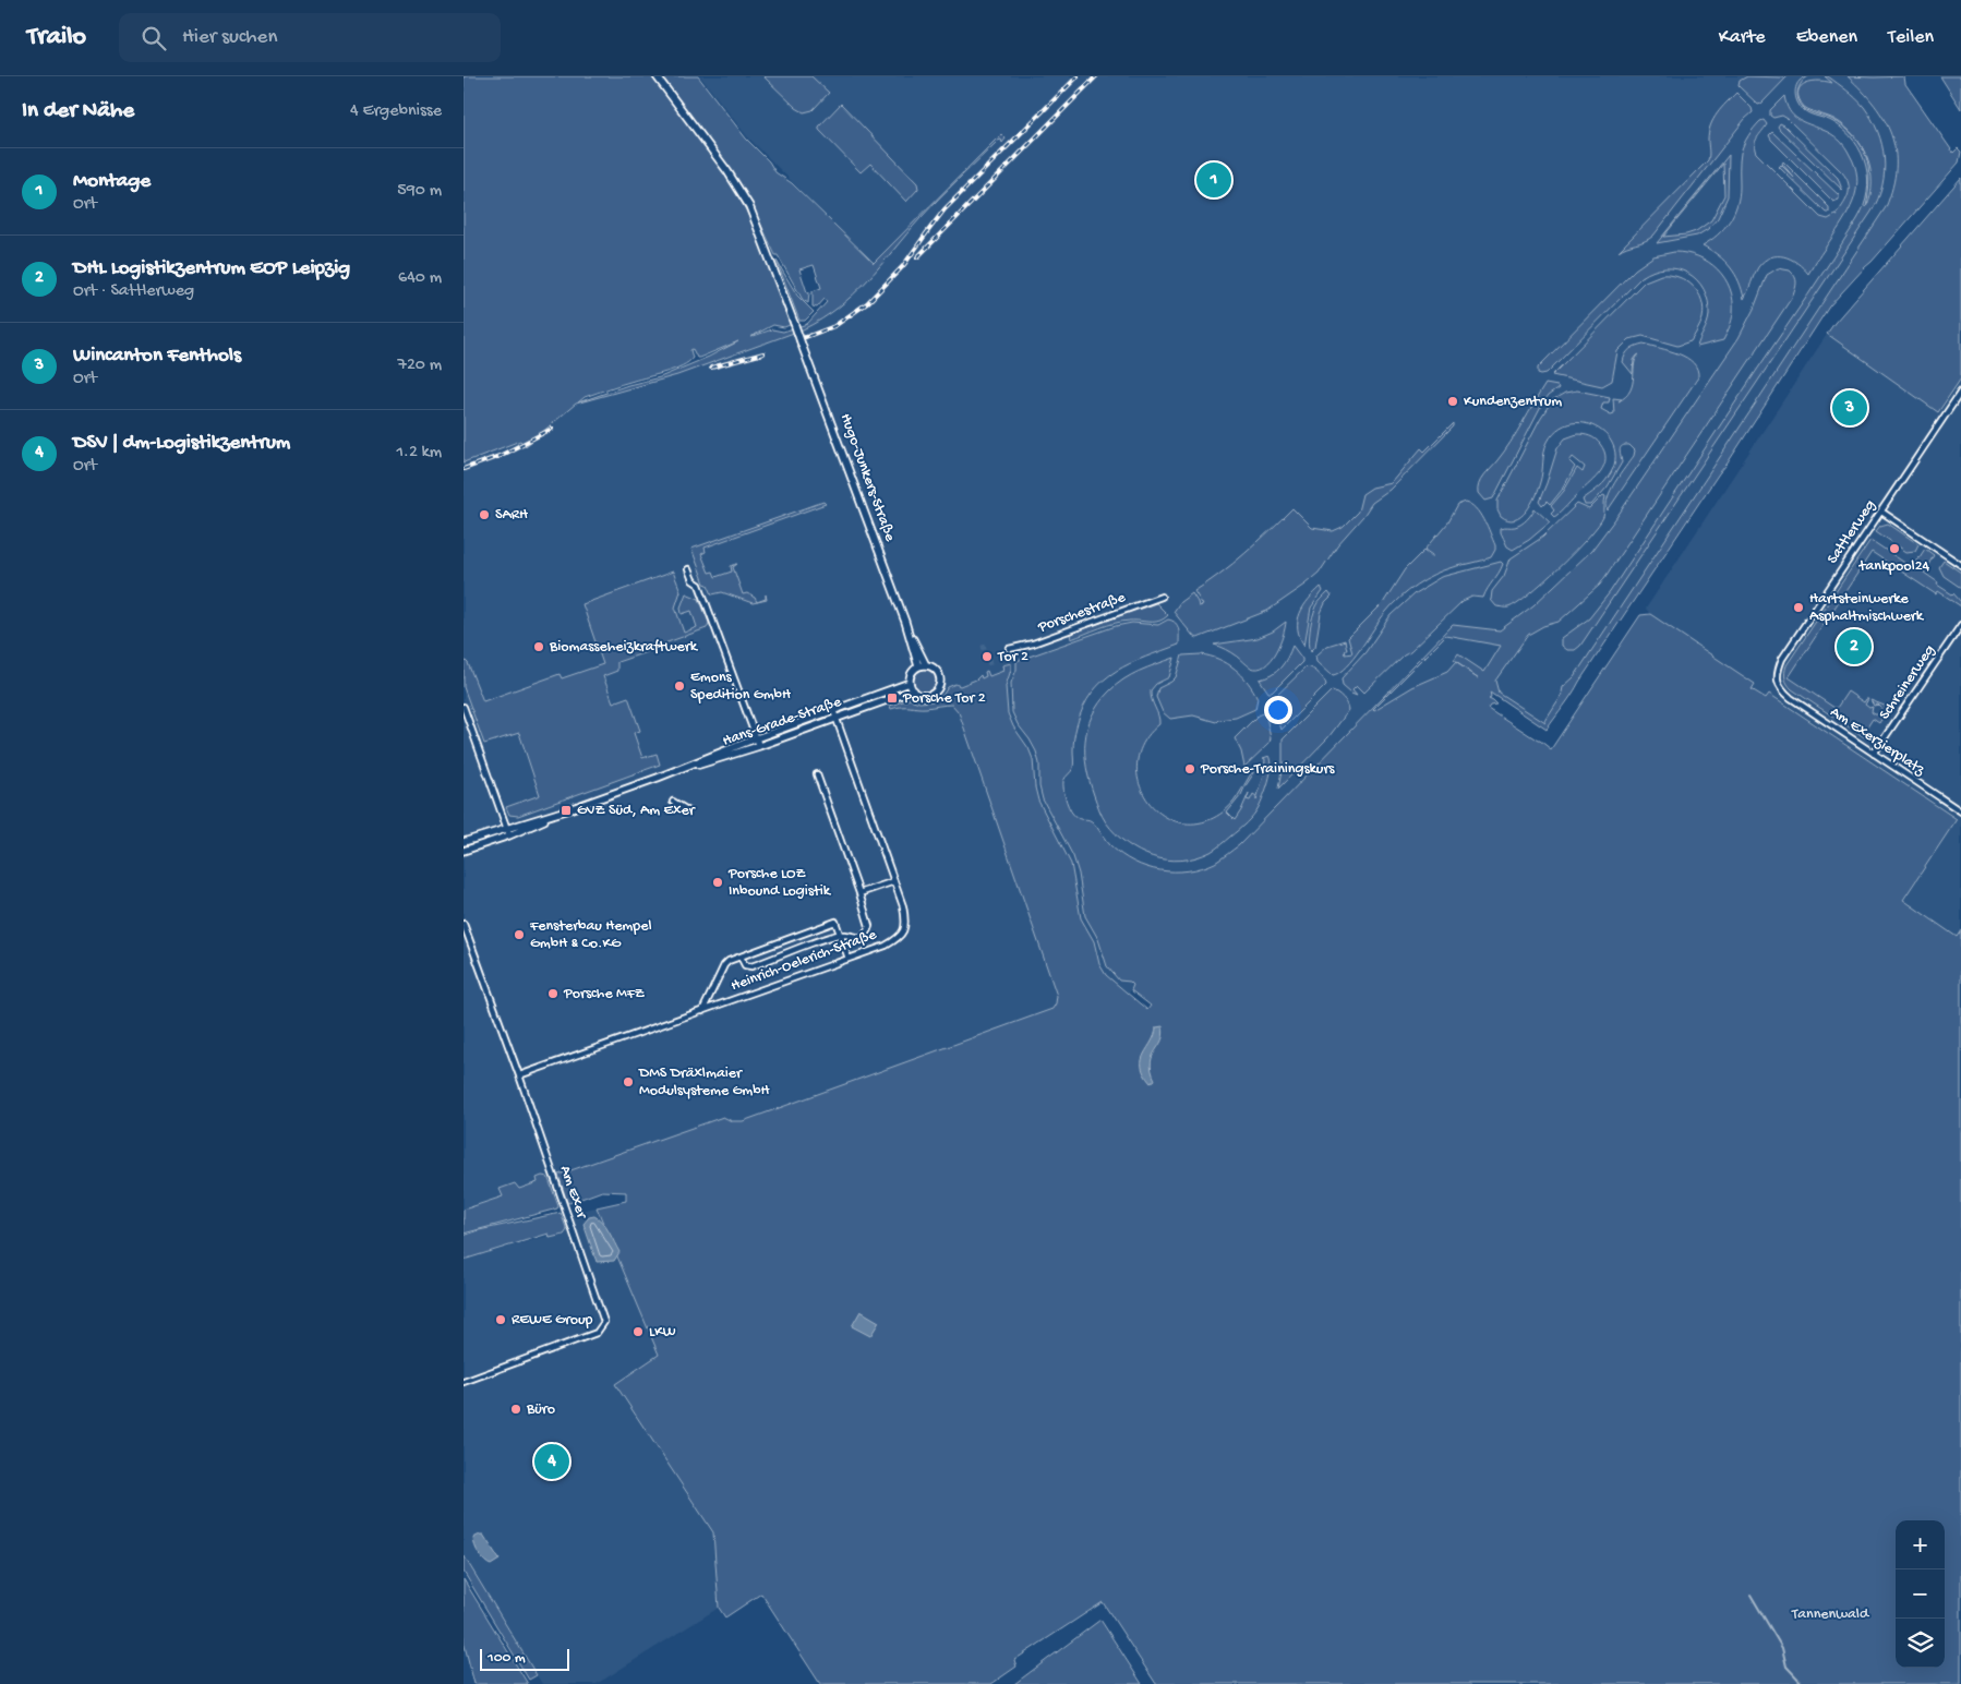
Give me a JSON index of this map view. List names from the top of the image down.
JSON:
{
  "streets": {
    "street": [
      "Hugo-Junkers-Straße",
      "Sattlerweg",
      "Porschestraße",
      "Schreinerweg",
      "Hans-Grade-Straße",
      "Am Exerzierplatz",
      "Heinrich-Oelerich-Straße",
      "Am Exer"
    ]
  },
  "crossings": [
    ["Hugo-Junkers-Straße", "Hans-Grade-Straße"],
    ["Sattlerweg", "Am Exerzierplatz"],
    ["Schreinerweg", "Am Exerzierplatz"],
    ["Hans-Grade-Straße", "Heinrich-Oelerich-Straße"],
    ["Heinrich-Oelerich-Straße", "Am Exer"]
  ],
  "parks": ["Tannenwald"],
  "places": {
    "other": [
      "Kundenzentrum",
      "SARH",
      "tankpool24",
      "Hartsteinwerke Asphaltmischwerk",
      "Biomasseheizkraftwerk",
      "Tor 2",
      "Emons Spedition GmbH",
      "Porsche-Trainingskurs",
      "Porsche LOZ Inbound Logistik",
      "Fensterbau Hempel GmbH & Co.KG",
      "Porsche MFZ",
      "DMS Dräxlmaier Modulsysteme GmbH",
      "REWE Group",
      "LKW",
      "Büro"
    ],
    "transit": ["Porsche Tor 2", "GVZ Süd, Am Exer"]
  },
  "scale_bar": "100 m",
  "page": {
    "header": "Trailo",
    "search": "Hier suchen",
    "nav": ["Karte", "Ebenen", "Teilen"],
    "heading": ["In der Nähe", "4 Ergebnisse"],
    "list": [
      {
        "mark": "1",
        "name": "Montage",
        "note": "Ort",
        "value": "590 m"
      },
      {
        "mark": "2",
        "name": "DHL Logistikzentrum EOP Leipzig",
        "note": "Ort · Sattlerweg",
        "value": "640 m"
      },
      {
        "mark": "3",
        "name": "Wincanton Fenthols",
        "note": "Ort",
        "value": "720 m"
      },
      {
        "mark": "4",
        "name": "DSV | dm-Logistikzentrum",
        "note": "Ort",
        "value": "1.2 km"
      }
    ],
    "pins": [
      "1",
      "3",
      "2",
      "4"
    ],
    "map_buttons": ["+", "−"],
    "scale": "100 m"
  }
}
